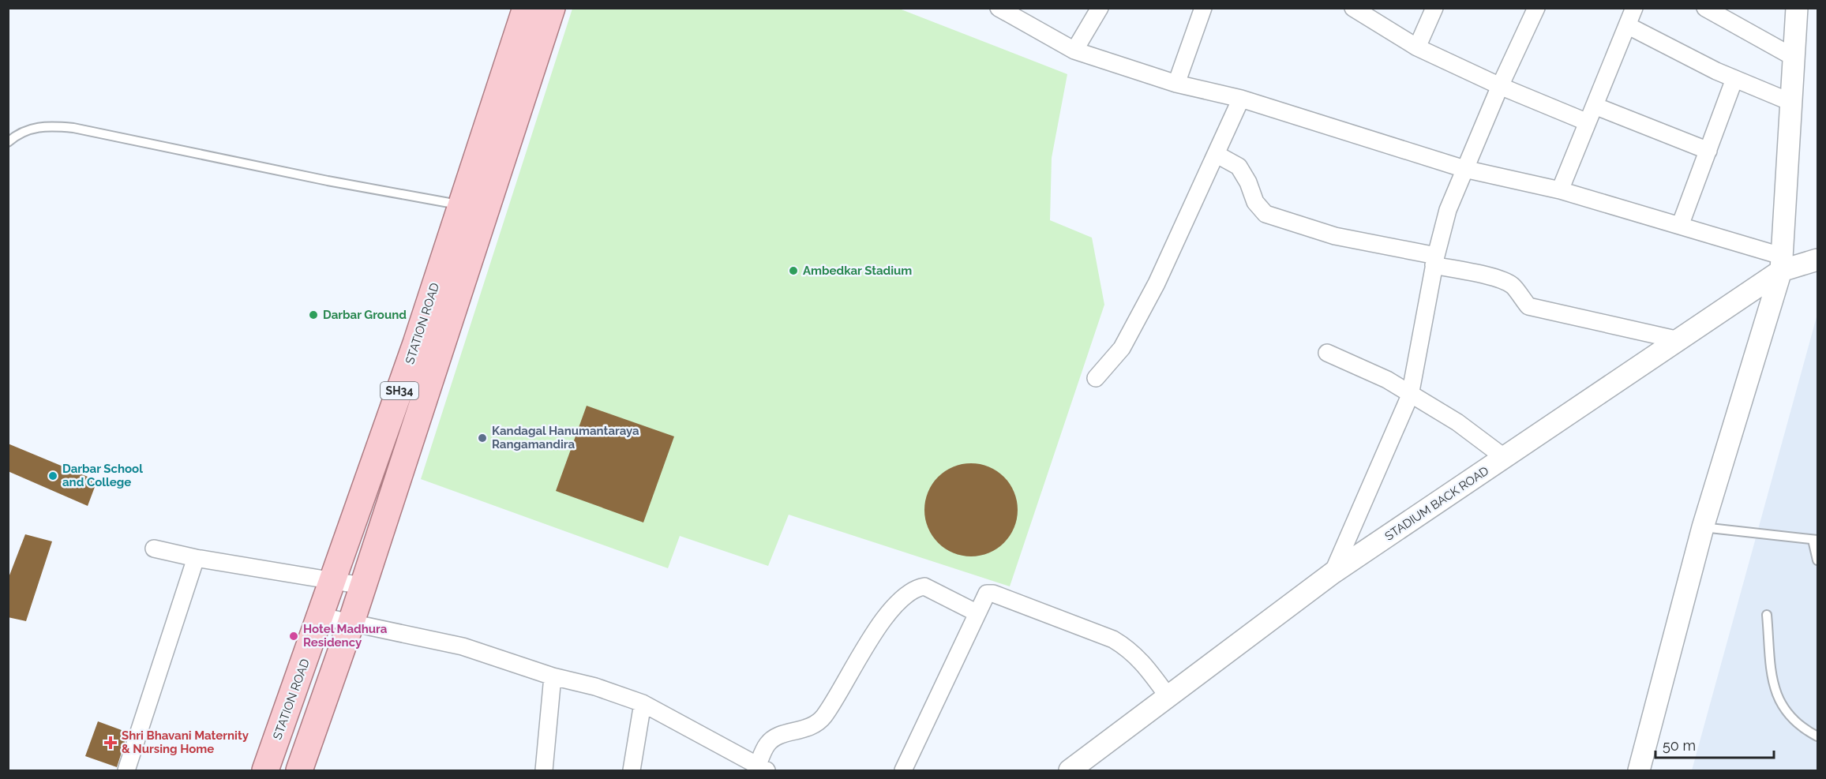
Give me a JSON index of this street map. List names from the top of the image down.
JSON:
{
  "streets": {
    "main road": ["STATION ROAD", "SH34"],
    "street": ["STADIUM BACK ROAD"]
  },
  "places": {
    "other": [
      "Ambedkar Stadium",
      "Darbar Ground",
      "Kandagal Hanumantaraya Rangamandira",
      "Darbar School and College",
      "Hotel Madhura Residency"
    ],
    "health": ["Shri Bhavani Maternity & Nursing Home"]
  },
  "scale_bar": "50 m"
}
